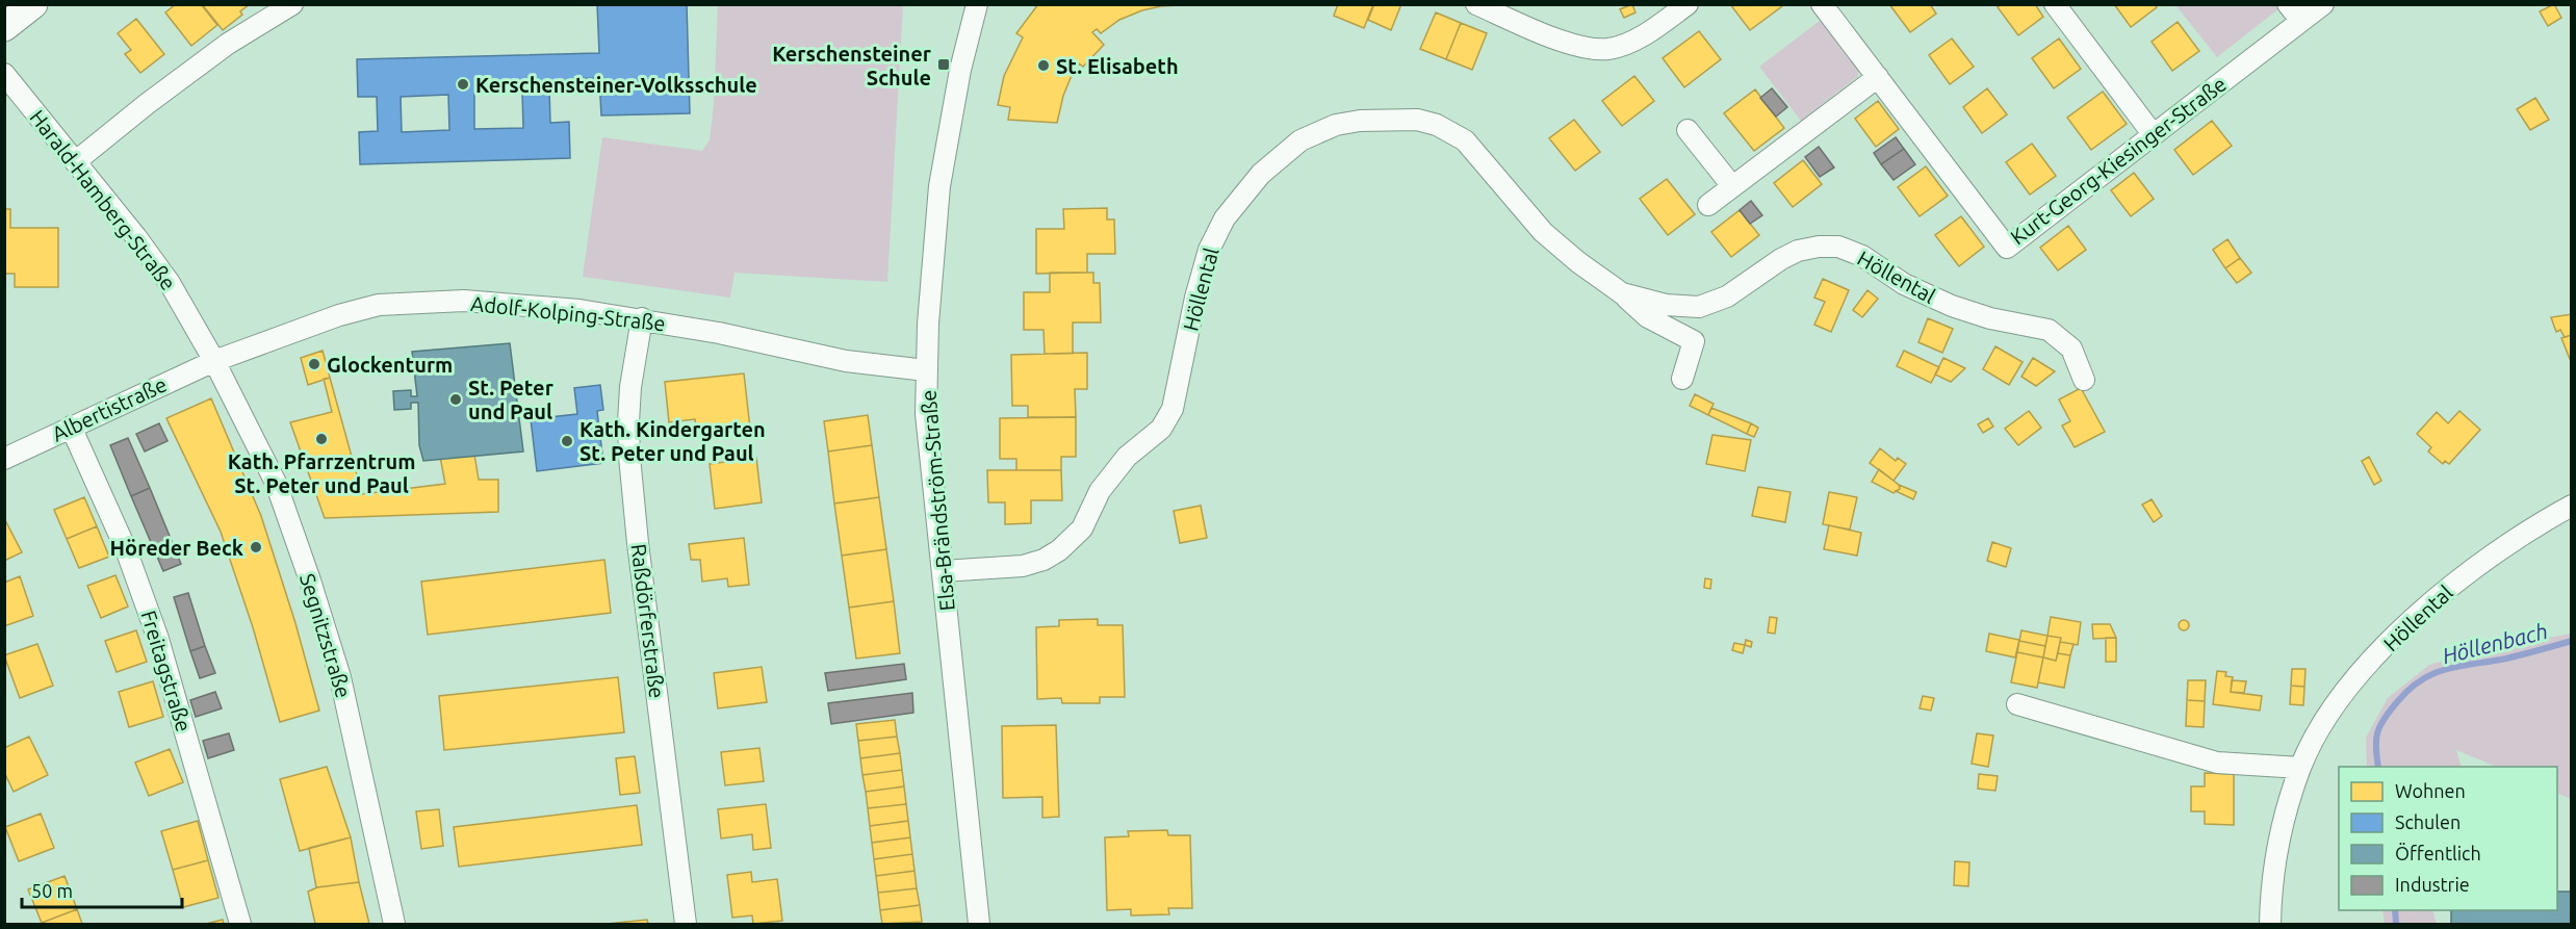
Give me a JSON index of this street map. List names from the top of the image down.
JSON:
{
  "streets": {
    "street": [
      "Kurt-Georg-Kiesinger-Straße",
      "Harald-Hamberg-Straße",
      "Höllental",
      "Adolf-Kolping-Straße",
      "Albertistraße",
      "Elsa-Brändström-Straße",
      "Raßdörferstraße",
      "Segnitzstraße",
      "Freitagstraße"
    ]
  },
  "crossings": [
    ["Harald-Hamberg-Straße", "Adolf-Kolping-Straße"],
    ["Harald-Hamberg-Straße", "Albertistraße"],
    ["Harald-Hamberg-Straße", "Segnitzstraße"],
    ["Höllental", "Elsa-Brändström-Straße"],
    ["Adolf-Kolping-Straße", "Albertistraße"],
    ["Adolf-Kolping-Straße", "Elsa-Brändström-Straße"],
    ["Adolf-Kolping-Straße", "Raßdörferstraße"],
    ["Adolf-Kolping-Straße", "Segnitzstraße"],
    ["Albertistraße", "Segnitzstraße"],
    ["Albertistraße", "Freitagstraße"]
  ],
  "water": ["Höllenbach"],
  "places": {
    "transit": ["Kerschensteiner Schule"],
    "other": [
      "St. Elisabeth",
      "Kerschensteiner-Volksschule",
      "Glockenturm",
      "St. Peter und Paul",
      "Kath. Pfarrzentrum St. Peter und Paul",
      "Kath. Kindergarten St. Peter und Paul",
      "Höreder Beck"
    ]
  },
  "legend": [
    "Wohnen",
    "Schulen",
    "Öffentlich",
    "Industrie"
  ],
  "scale_bar": "50 m"
}
